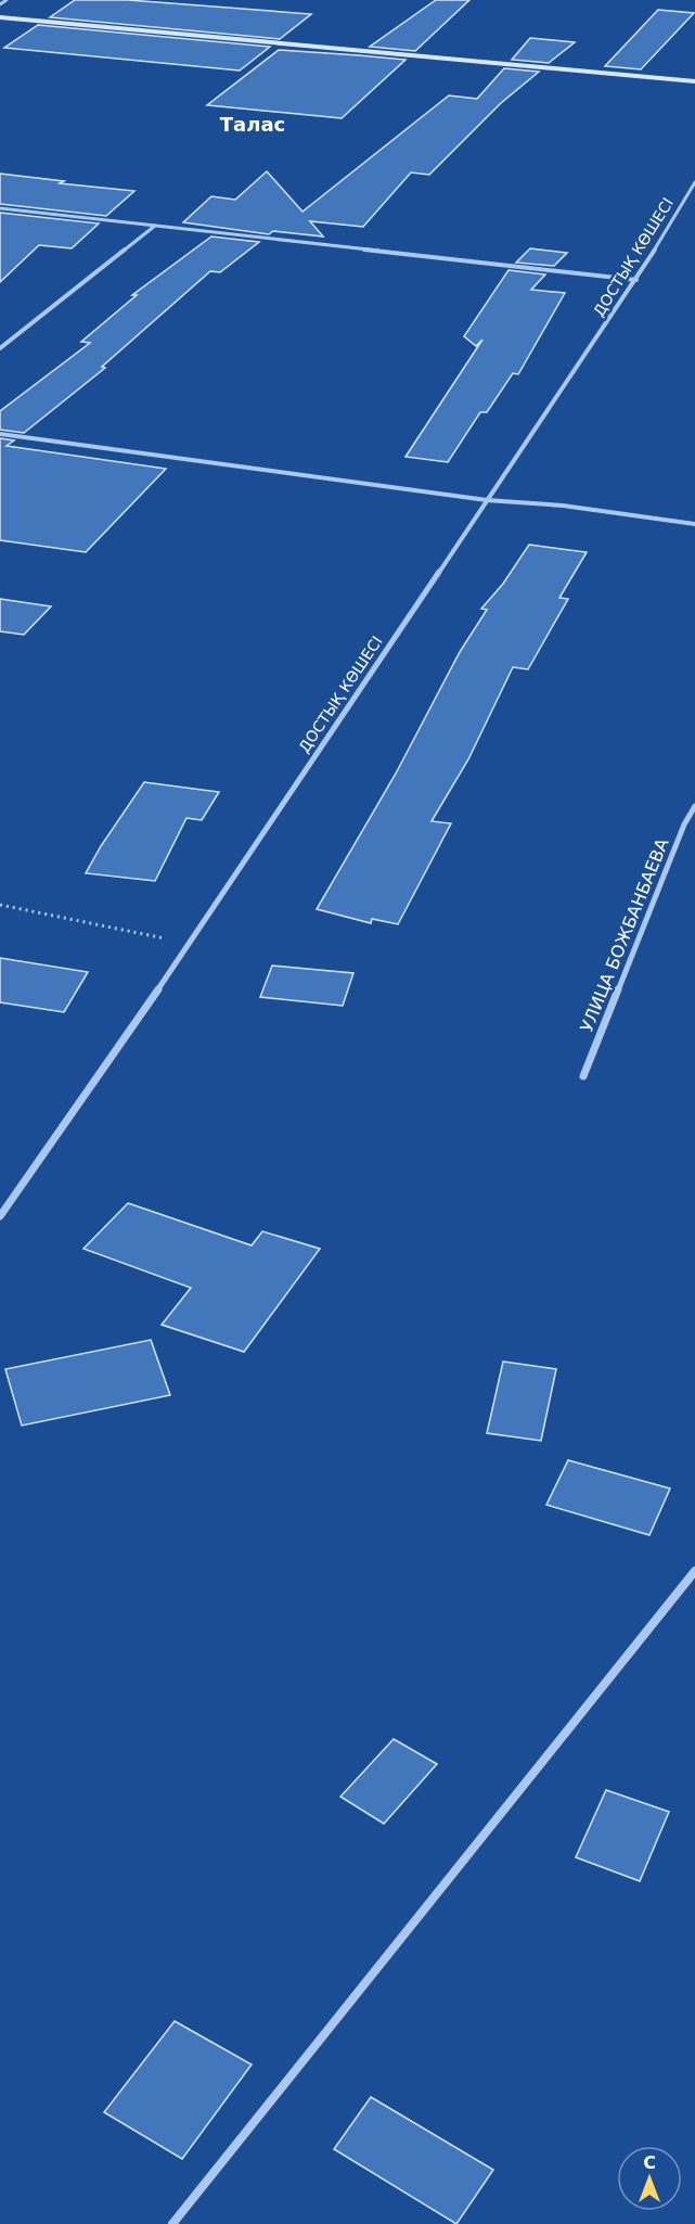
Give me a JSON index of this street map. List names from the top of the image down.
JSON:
{
  "streets": {
    "street": ["ДОСТЫҚ КӨШЕСІ", "УЛИЦА БОЖБАНБАЕВА"]
  },
  "districts": ["Талас"],
  "north": "top"
}
